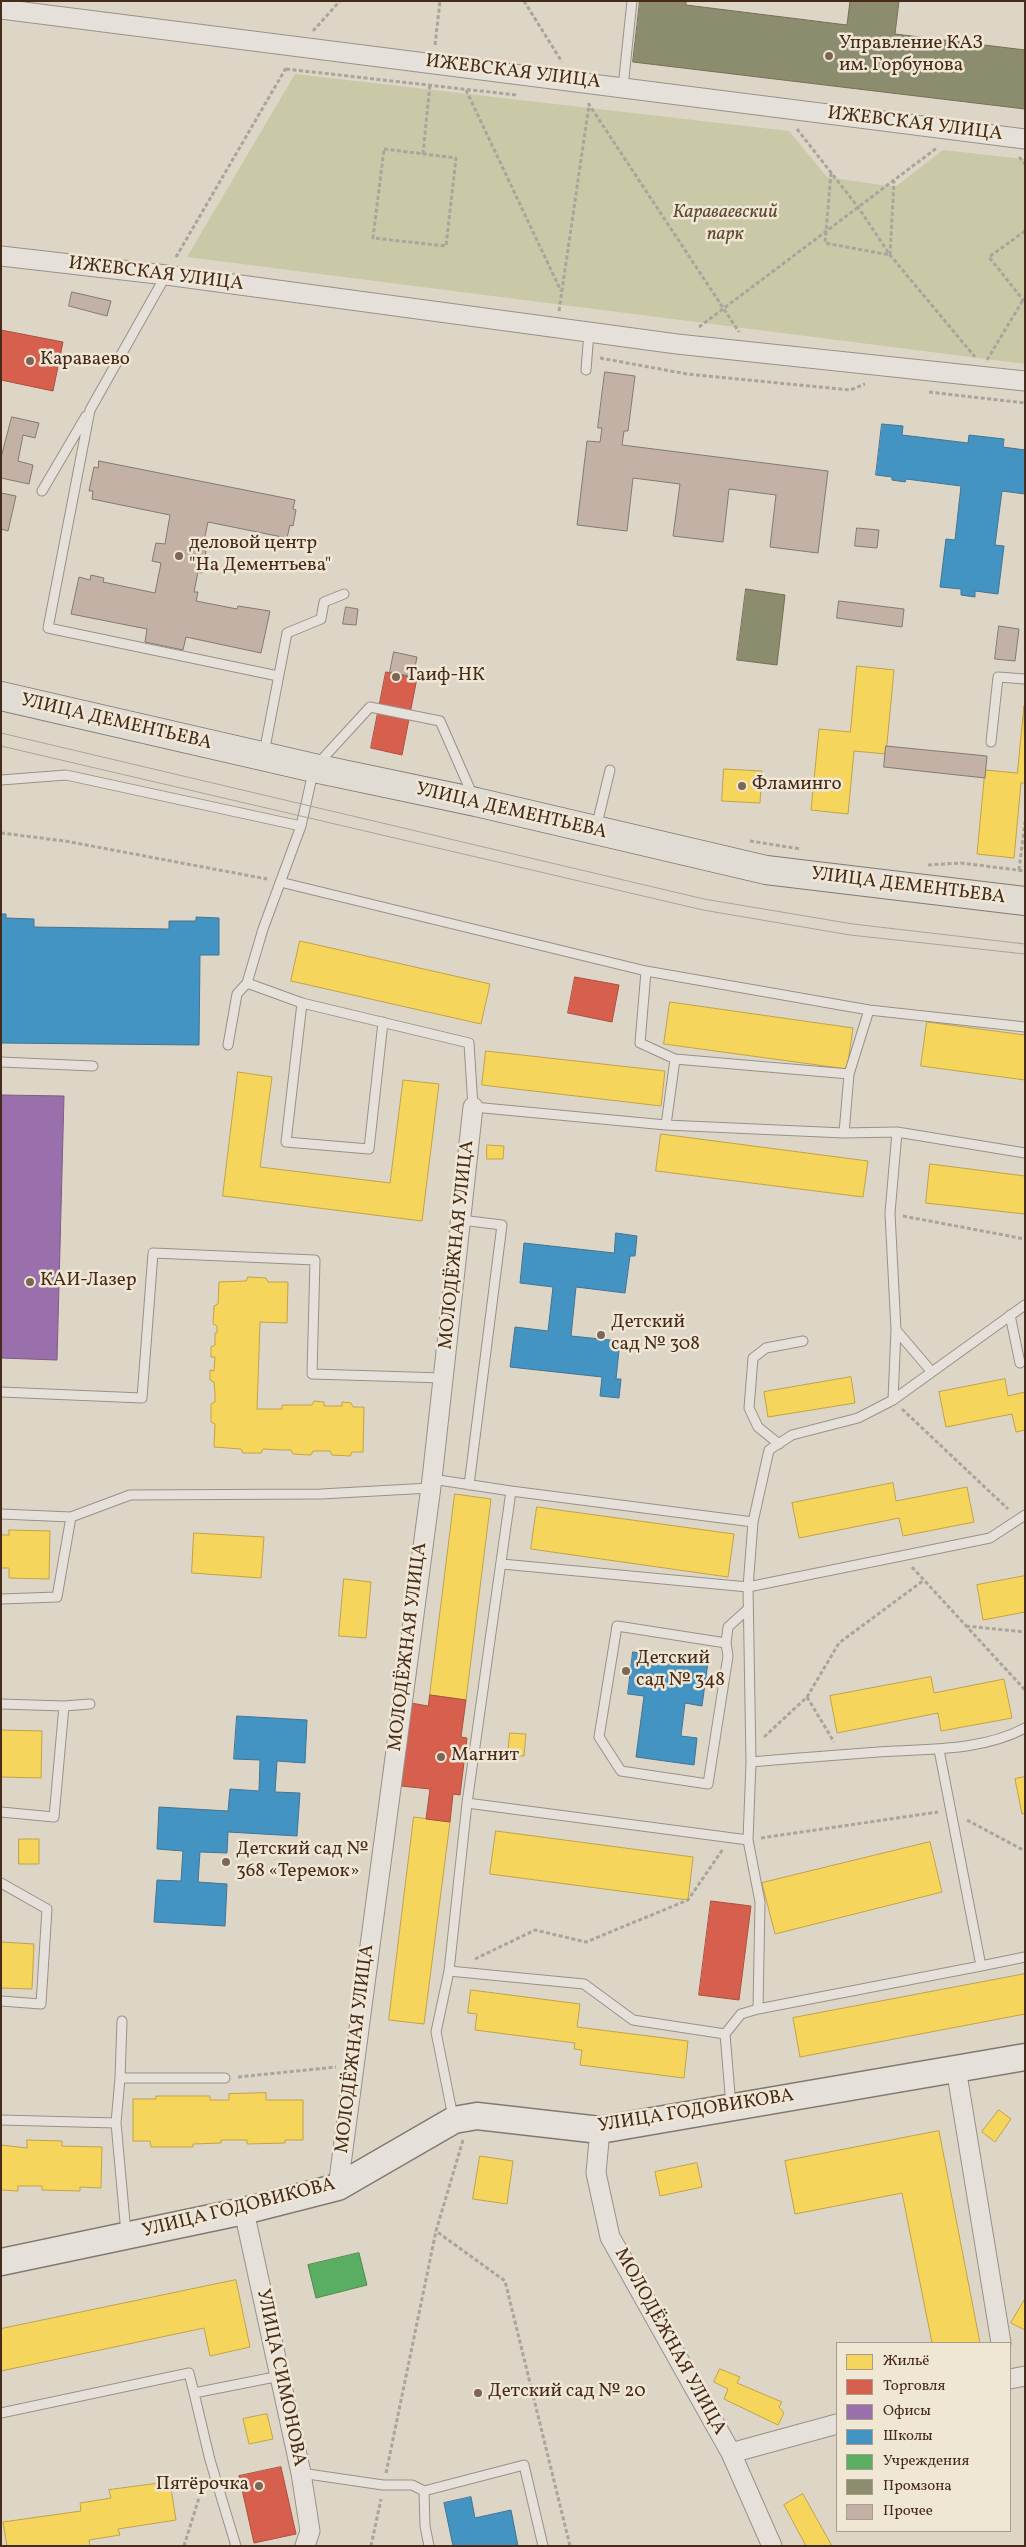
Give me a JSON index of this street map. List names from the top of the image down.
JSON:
{
  "streets": {
    "main road": ["УЛИЦА ДЕМЕНТЬЕВА"],
    "street": [
      "ИЖЕВСКАЯ УЛИЦА",
      "МОЛОДЁЖНАЯ УЛИЦА",
      "УЛИЦА ГОДОВИКОВА",
      "УЛИЦА СИМОНОВА"
    ]
  },
  "crossings": [
    ["МОЛОДЁЖНАЯ УЛИЦА", "УЛИЦА ГОДОВИКОВА"],
    ["УЛИЦА ГОДОВИКОВА", "УЛИЦА СИМОНОВА"]
  ],
  "parks": ["Караваевский парк"],
  "places": [
    "Управление КАЗ им. Горбунова",
    "Караваево",
    "деловой центр \"На Дементьева\"",
    "Таиф-НК",
    "Фламинго",
    "КАИ-Лазер",
    "Детский сад № 308",
    "Детский сад № 348",
    "Магнит",
    "Детский сад № 368 «Теремок»",
    "Детский сад № 20",
    "Пятёрочка"
  ],
  "legend": [
    "Жильё",
    "Торговля",
    "Офисы",
    "Школы",
    "Учреждения",
    "Промзона",
    "Прочее"
  ]
}
